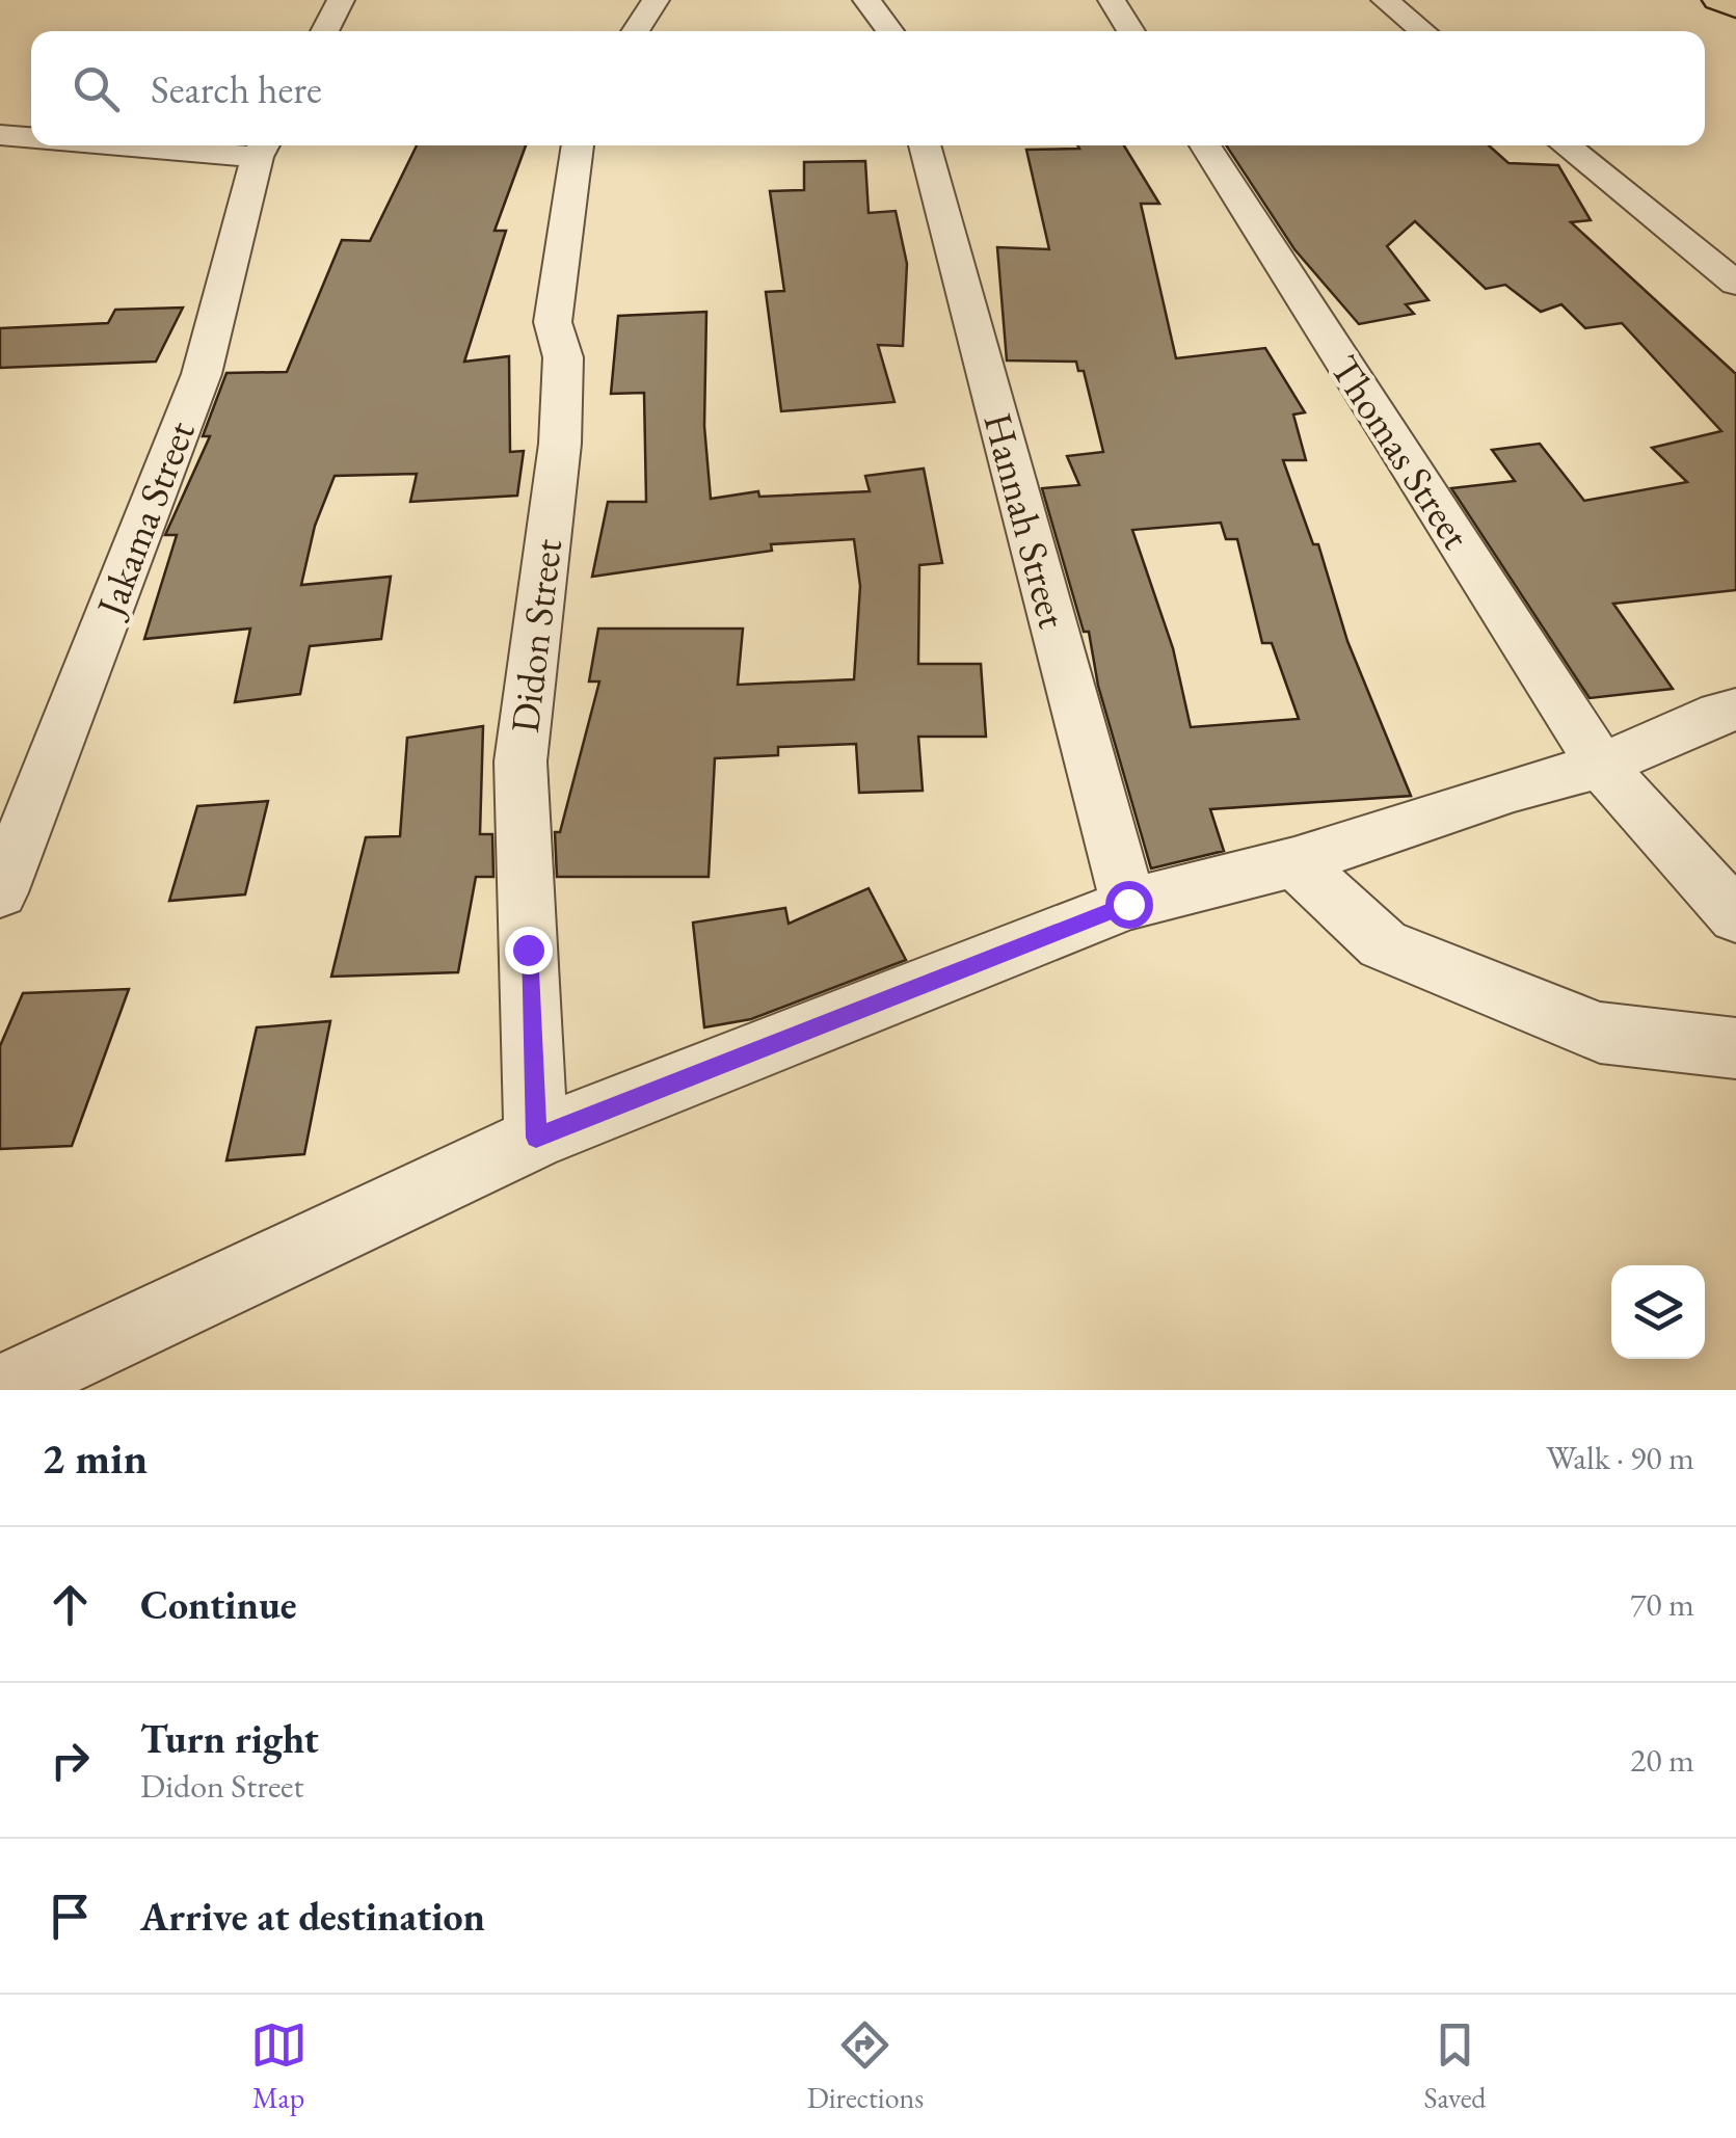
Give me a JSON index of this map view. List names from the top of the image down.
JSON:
{
  "streets": {
    "street": [
      "Thomas Street",
      "Jakama Street",
      "Hannah Street",
      "Didon Street"
    ]
  },
  "page": {
    "search": "Search here",
    "heading": ["2 min", "Walk · 90 m"],
    "list": [
      ["Continue", "70 m"],
      ["Turn right", "Didon Street", "20 m"],
      "Arrive at destination"
    ],
    "nav": ["Map", "Directions", "Saved"]
  }
}
